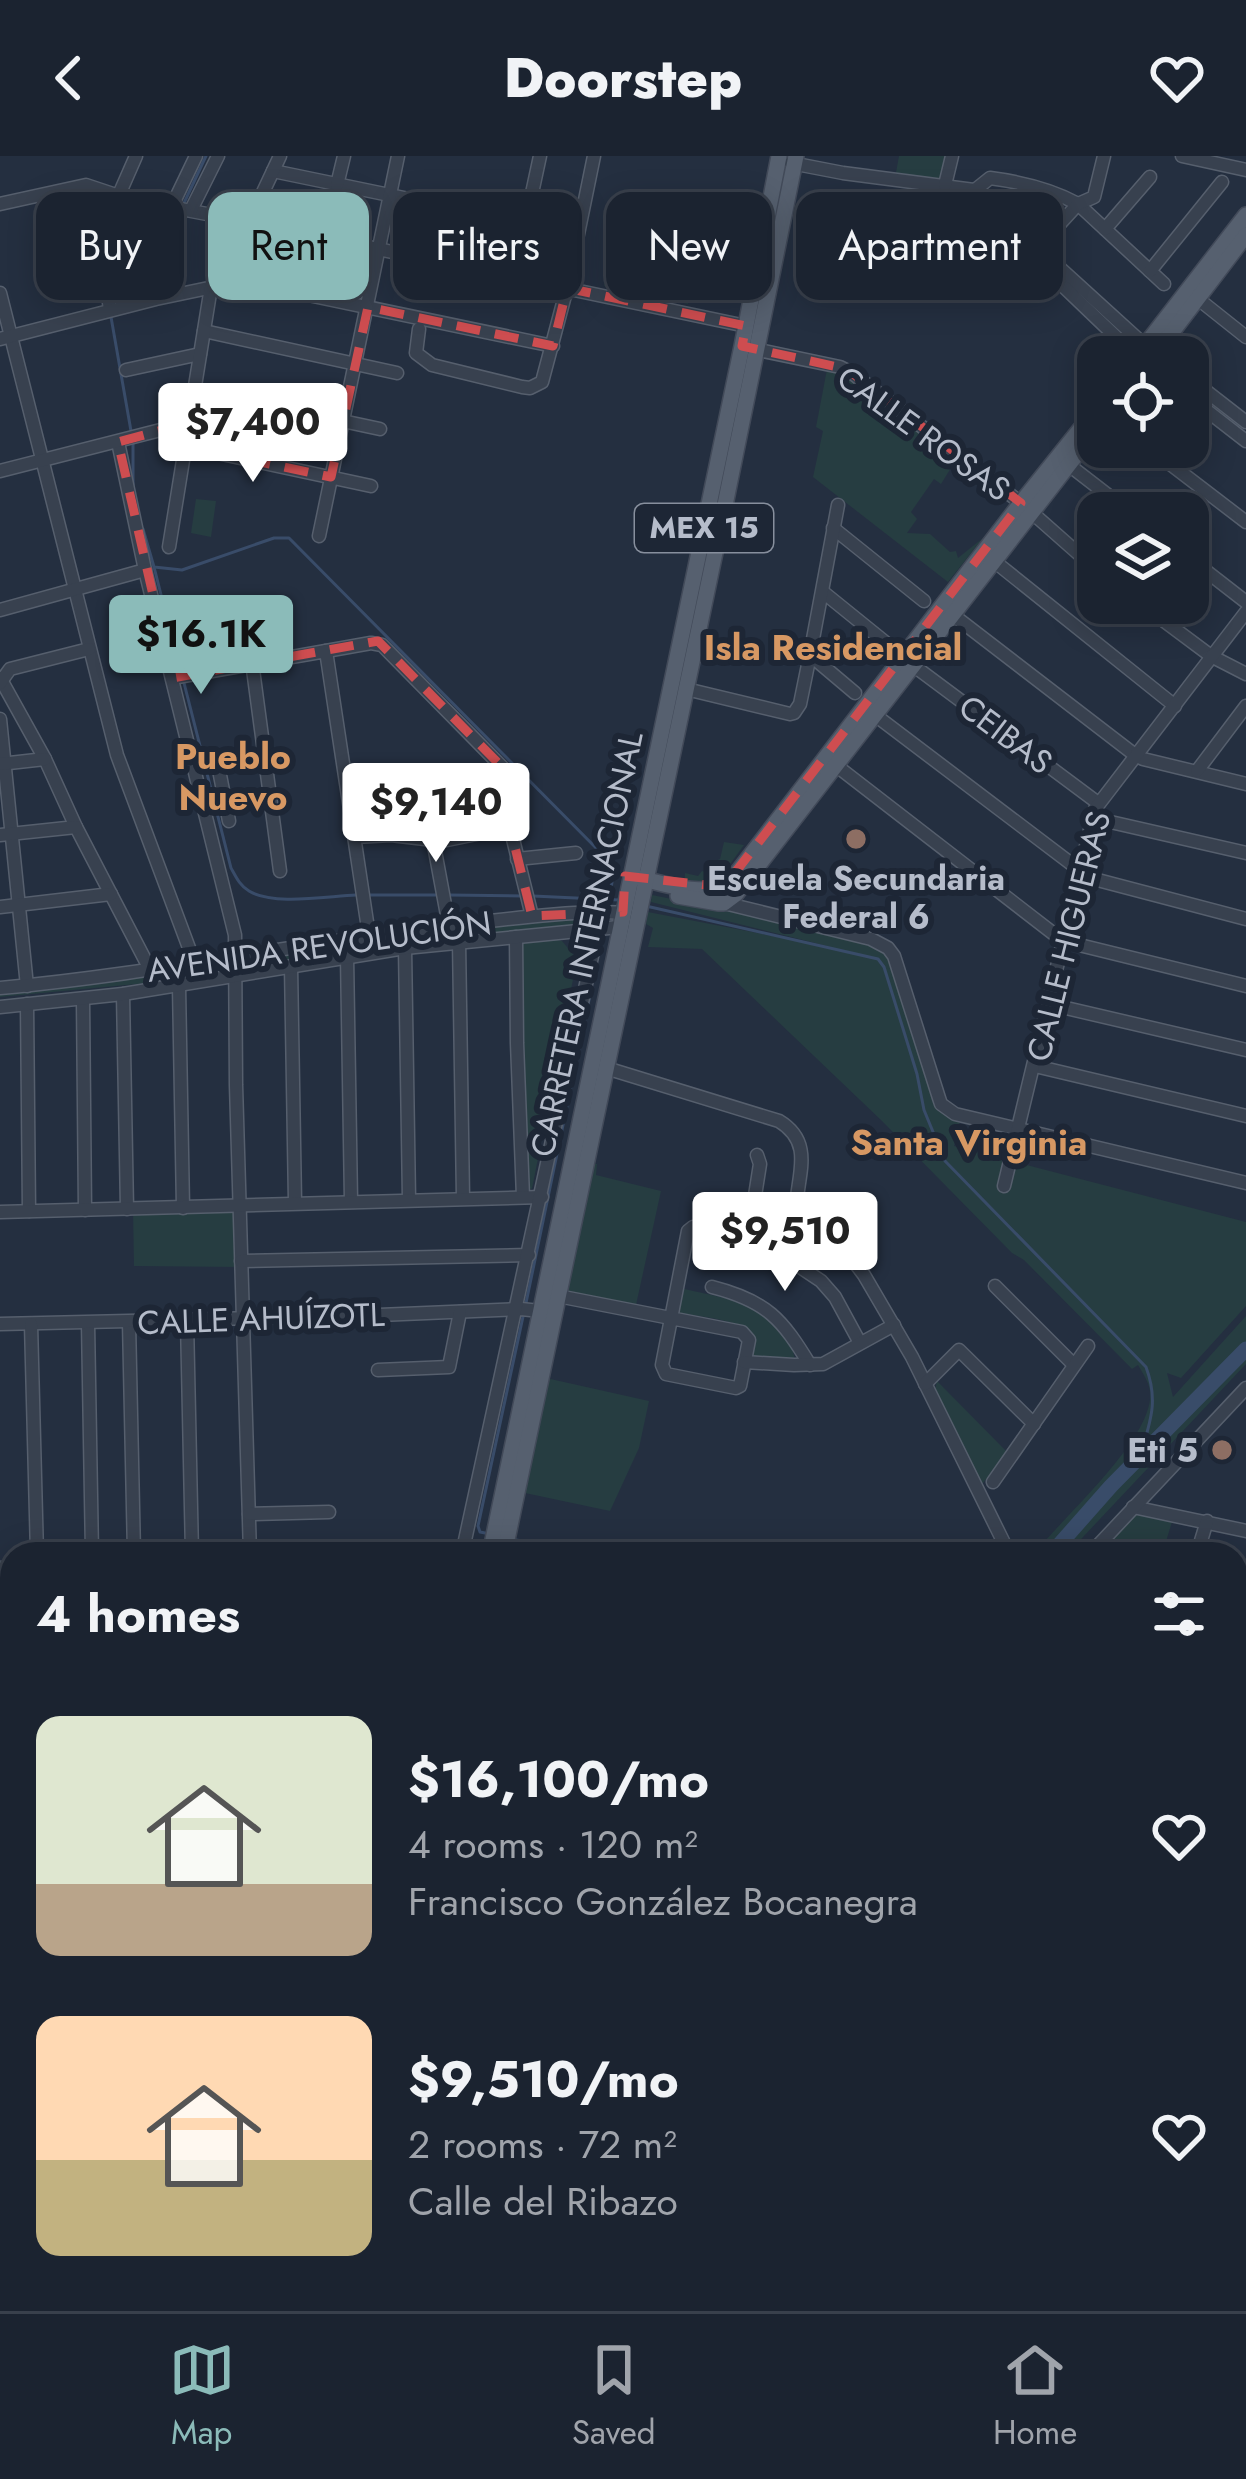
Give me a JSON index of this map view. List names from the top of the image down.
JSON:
{
  "streets": {
    "main road": ["MEX 15", "CARRETERA INTERNACIONAL"],
    "street": [
      "CALLE ROSAS",
      "CEIBAS",
      "CALLE HIGUERAS",
      "AVENIDA REVOLUCIÓN",
      "CALLE AHUÍZOTL"
    ]
  },
  "crossings": [
    ["CALLE ROSAS", "CARRETERA INTERNACIONAL"],
    ["CEIBAS", "CALLE HIGUERAS"],
    ["CARRETERA INTERNACIONAL", "AVENIDA REVOLUCIÓN"],
    ["CARRETERA INTERNACIONAL", "CALLE AHUÍZOTL"]
  ],
  "districts": ["Isla Residencial", "Pueblo Nuevo", "Santa Virginia"],
  "places": ["Escuela Secundaria Federal 6", "Eti 5"],
  "page": {
    "header": "Doorstep",
    "chip": [
      "Buy",
      "Rent",
      "Filters",
      "New",
      "Apartment"
    ],
    "price": [
      "$7,400",
      "$16.1K",
      "$9,140",
      "$9,510"
    ],
    "heading": "4 homes",
    "list": [
      {
        "name": "$16,100/mo",
        "note": "4 rooms · 120 m² · Francisco González Bocanegra"
      },
      {
        "name": "$9,510/mo",
        "note": "2 rooms · 72 m² · Calle del Ribazo"
      }
    ],
    "tabs": ["Map", "Saved", "Home"]
  }
}
